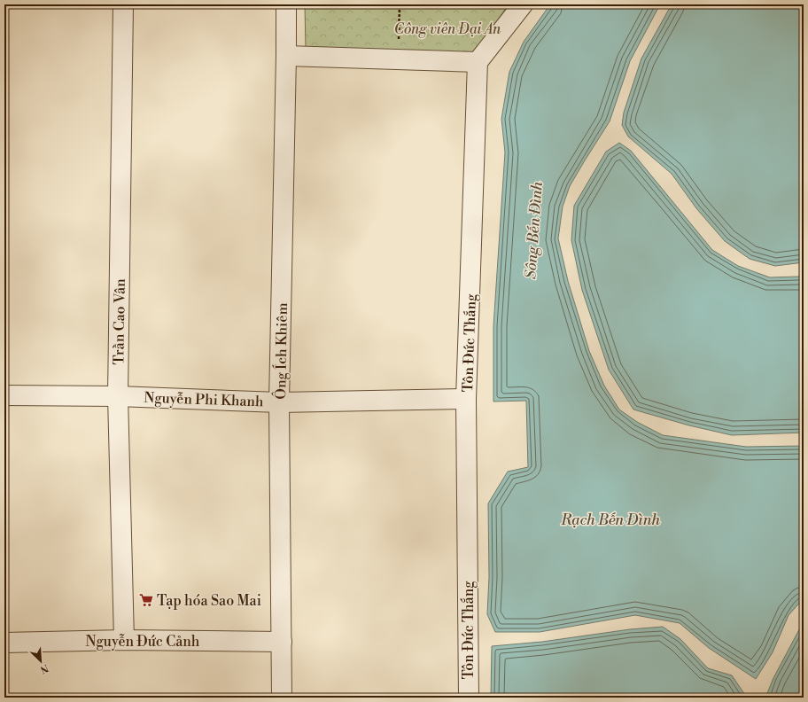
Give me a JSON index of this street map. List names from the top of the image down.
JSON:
{
  "streets": {
    "street": [
      "Trần Cao Vân",
      "Tôn Đức Thắng",
      "Ông Ích Khiêm",
      "Nguyễn Phi Khanh",
      "Nguyễn Đức Cảnh"
    ]
  },
  "crossings": [
    ["Trần Cao Vân", "Nguyễn Phi Khanh"],
    ["Trần Cao Vân", "Nguyễn Đức Cảnh"],
    ["Tôn Đức Thắng", "Nguyễn Phi Khanh"],
    ["Ông Ích Khiêm", "Nguyễn Phi Khanh"],
    ["Ông Ích Khiêm", "Nguyễn Đức Cảnh"]
  ],
  "water": ["Sông Bến Đình", "Rạch Bến Đình"],
  "parks": ["Công viên Đại An"],
  "places": {
    "supermarket": ["Tạp hóa Sao Mai"]
  },
  "north": "bottom right"
}
